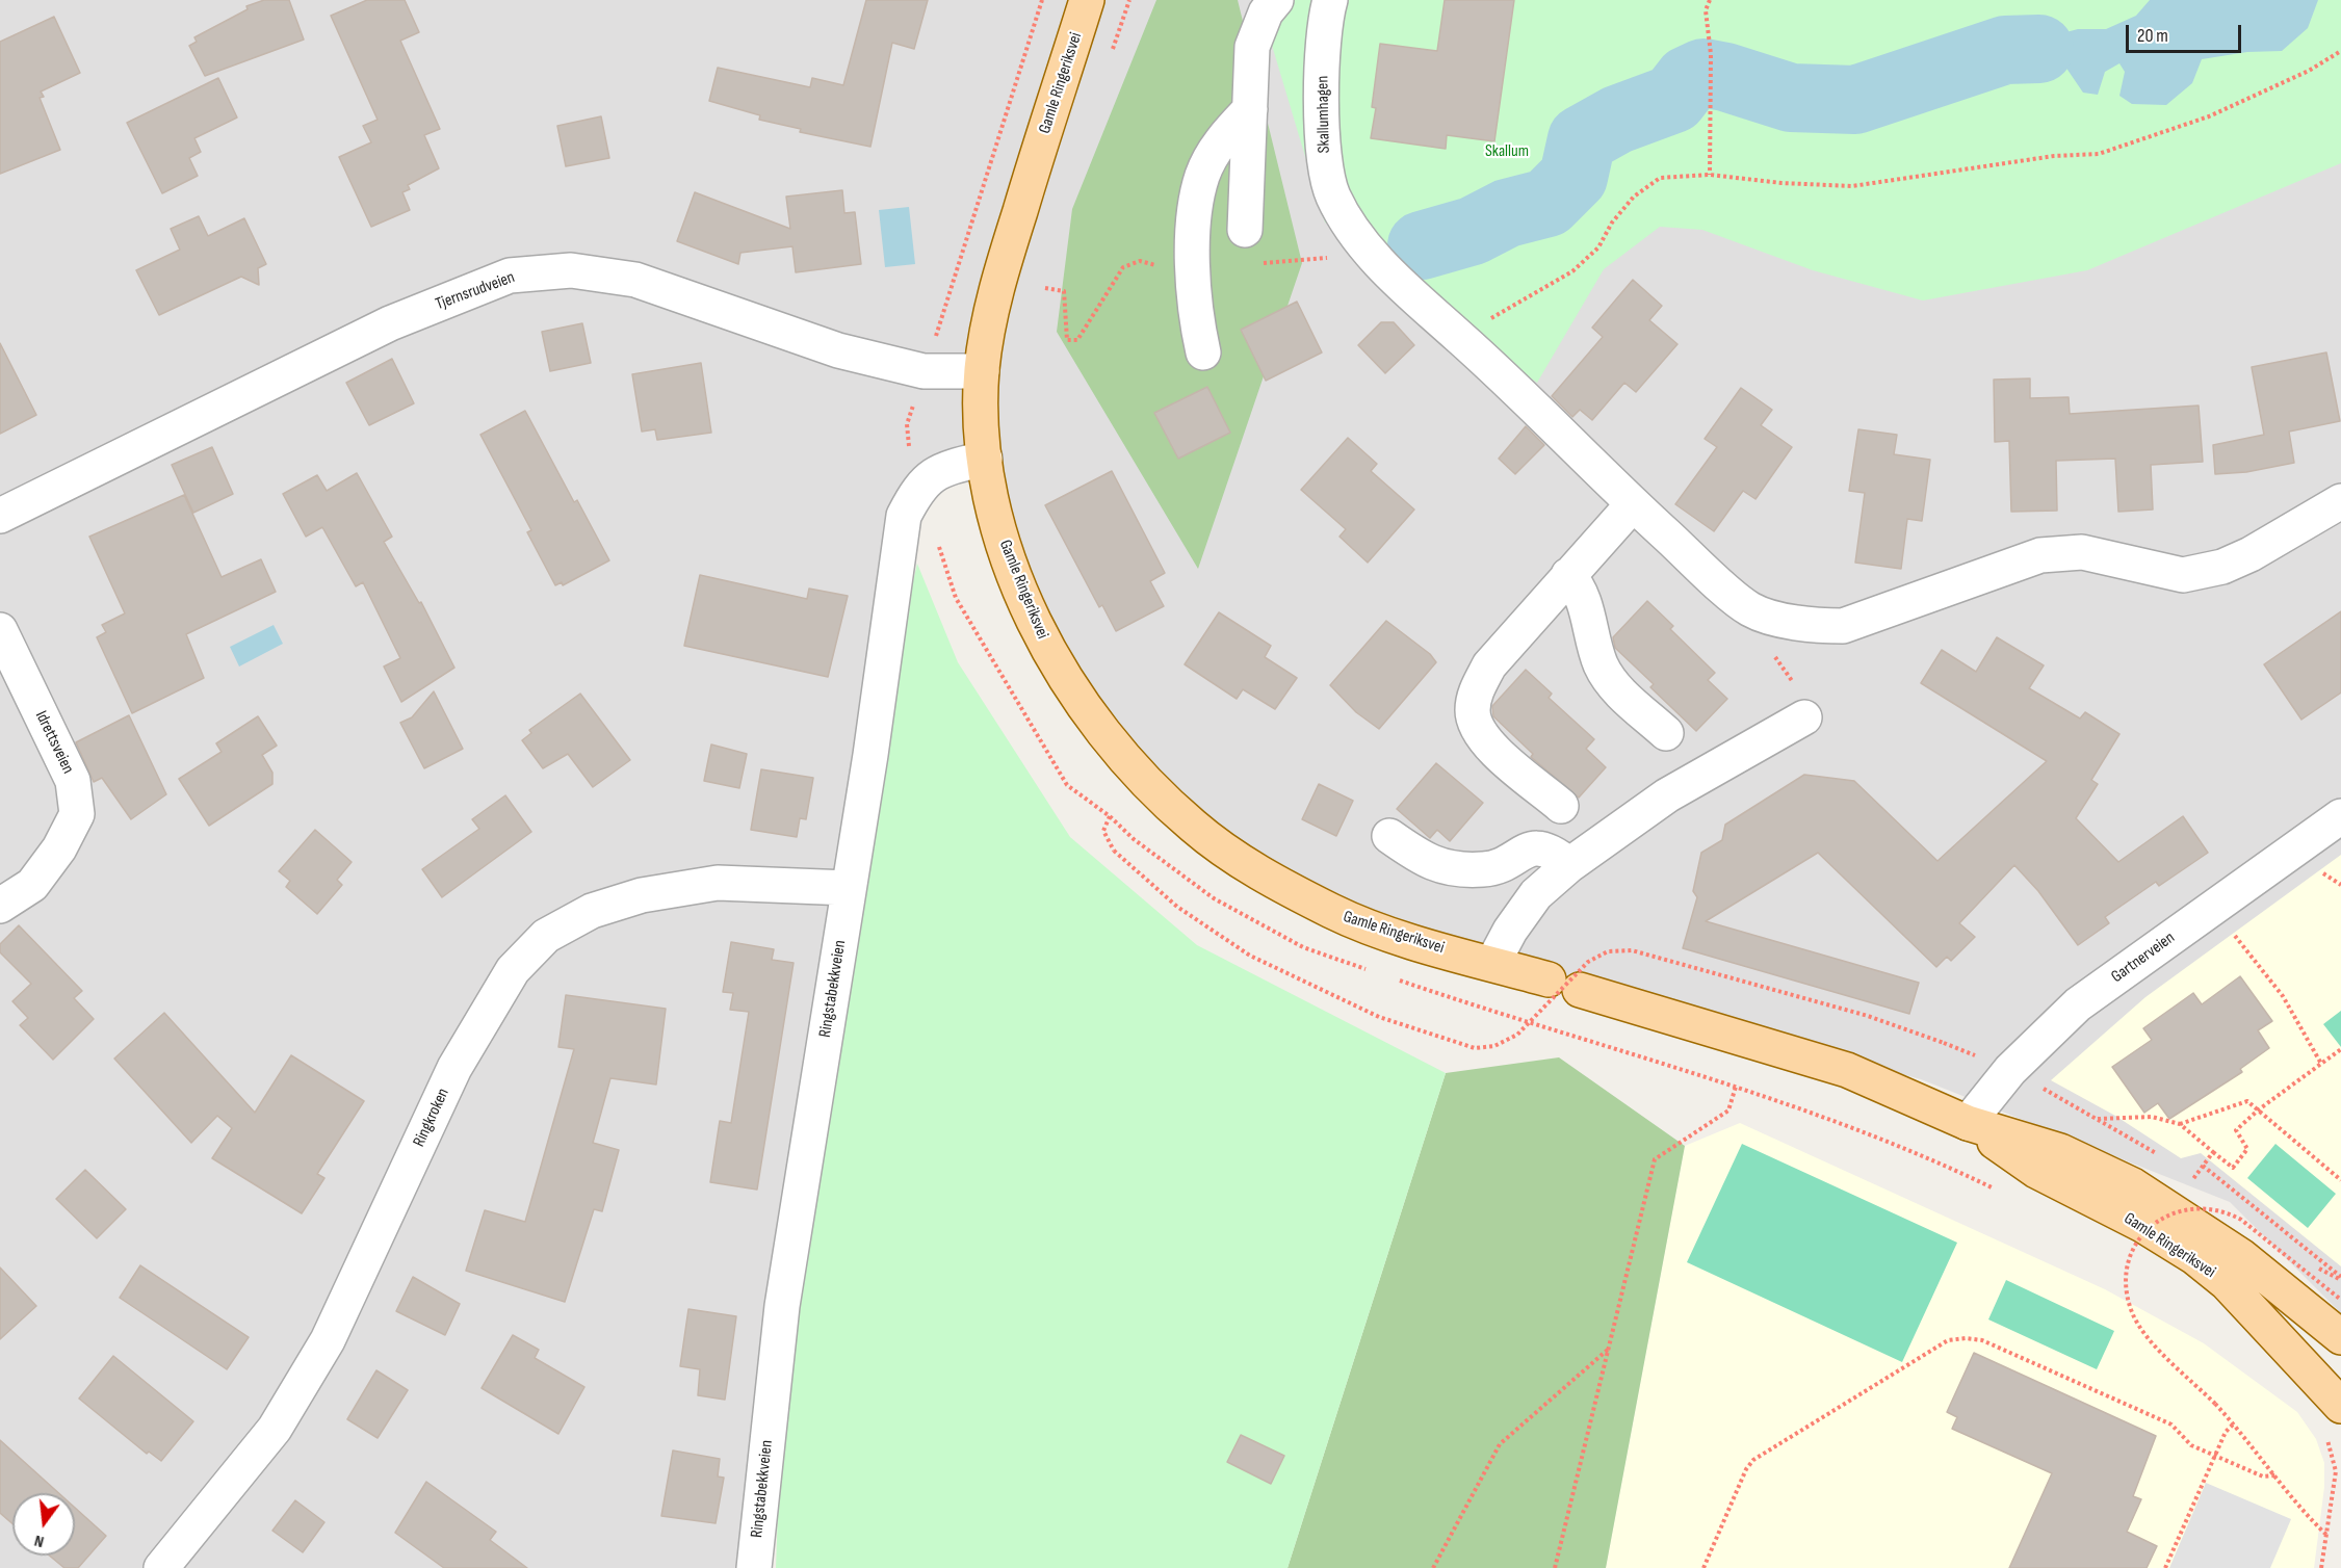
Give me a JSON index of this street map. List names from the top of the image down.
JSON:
{
  "streets": {
    "main road": ["Gamle Ringeriksvei"],
    "street": [
      "Skallumhagen",
      "Tjernsrudveien",
      "Idrettsveien",
      "Gartnerveien",
      "Ringstabekkveien",
      "Ringkroken"
    ]
  },
  "crossings": [
    ["Gamle Ringeriksvei", "Tjernsrudveien"],
    ["Gamle Ringeriksvei", "Gartnerveien"],
    ["Gamle Ringeriksvei", "Ringstabekkveien"],
    ["Ringstabekkveien", "Ringkroken"]
  ],
  "parks": ["Skallum"],
  "scale_bar": "20 m",
  "north": "bottom"
}
